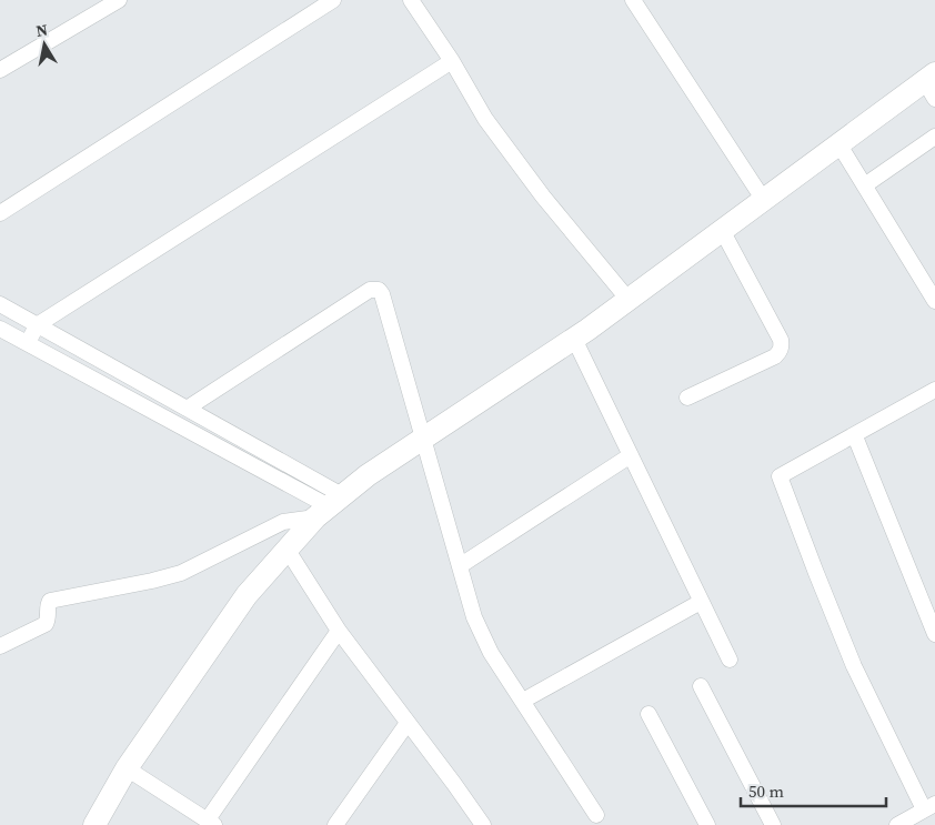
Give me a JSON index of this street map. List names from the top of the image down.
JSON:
{
  "scale_bar": "50 m",
  "north": "top"
}
